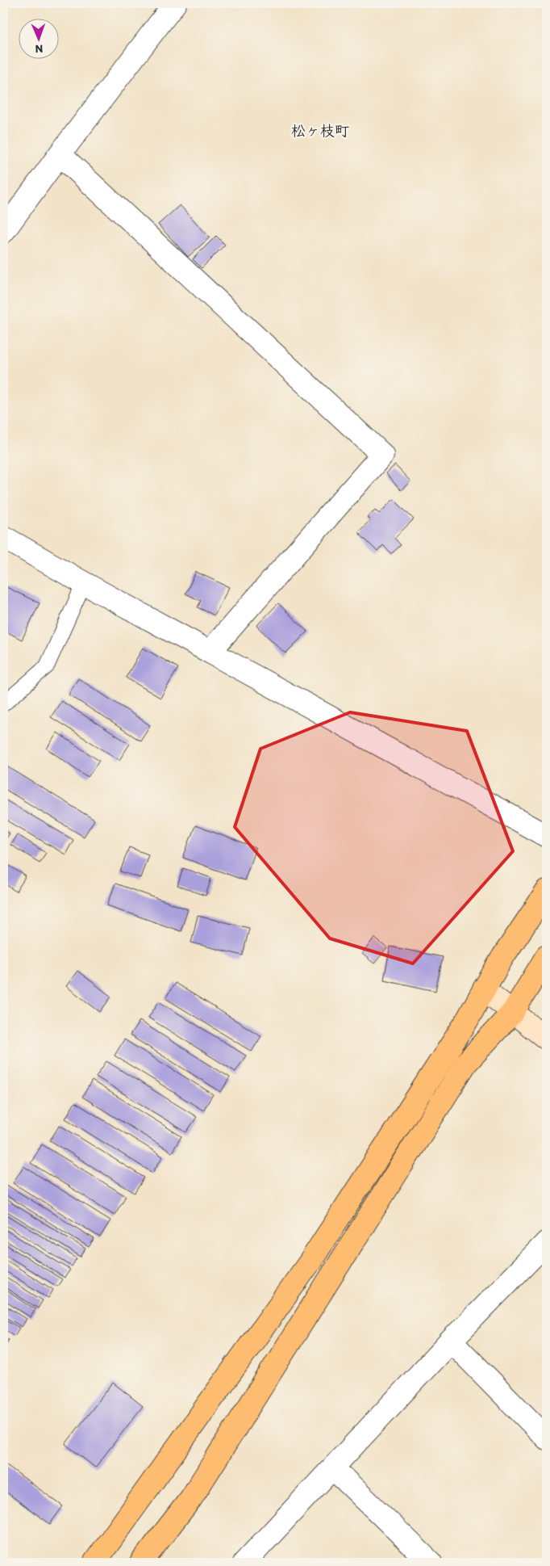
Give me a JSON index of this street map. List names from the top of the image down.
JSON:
{
  "districts": ["松ヶ枝町"],
  "north": "bottom"
}
